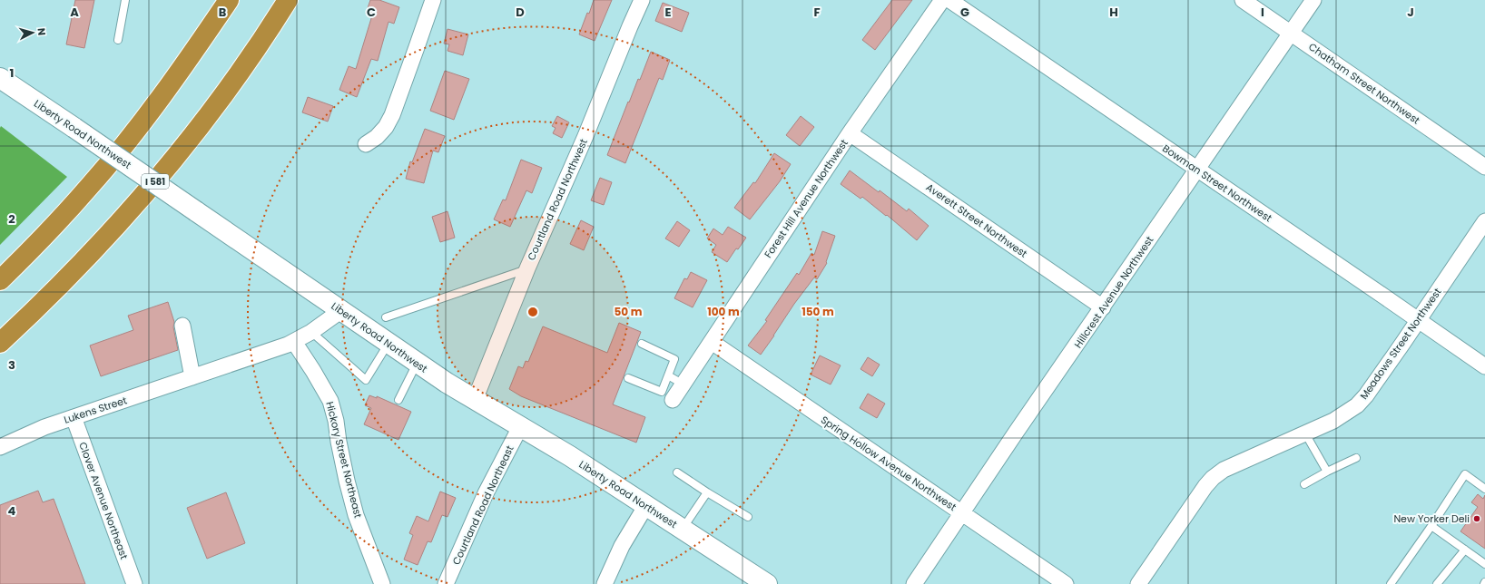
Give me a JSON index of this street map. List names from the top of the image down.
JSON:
{
  "streets": {
    "highway": ["I 581"],
    "street": [
      "Chatham Street Northwest",
      "Liberty Road Northwest",
      "Bowman Street Northwest",
      "Forest Hill Avenue Northwest",
      "Courtland Road Northwest",
      "Averett Street Northwest",
      "Hillcrest Avenue Northwest",
      "Meadows Street Northwest",
      "Lukens Street",
      "Hickory Street Northeast",
      "Spring Hollow Avenue Northwest",
      "Clover Avenue Northeast",
      "Courtland Road Northeast"
    ]
  },
  "crossings": [
    ["Chatham Street Northwest", "Hillcrest Avenue Northwest"],
    ["Liberty Road Northwest", "Courtland Road Northwest"],
    ["Liberty Road Northwest", "Lukens Street"],
    ["Liberty Road Northwest", "Courtland Road Northeast"],
    ["Bowman Street Northwest", "Hillcrest Avenue Northwest"],
    ["Bowman Street Northwest", "Meadows Street Northwest"],
    ["Forest Hill Avenue Northwest", "Averett Street Northwest"],
    ["Forest Hill Avenue Northwest", "Spring Hollow Avenue Northwest"],
    ["Averett Street Northwest", "Hillcrest Avenue Northwest"],
    ["Hillcrest Avenue Northwest", "Spring Hollow Avenue Northwest"],
    ["Lukens Street", "Hickory Street Northeast"],
    ["Lukens Street", "Clover Avenue Northeast"]
  ],
  "places": ["New Yorker Deli"],
  "north": "right",
  "grid": {
    "columns": [
      "A",
      "B",
      "C",
      "D",
      "E",
      "F",
      "G",
      "H",
      "I",
      "J"
    ],
    "rows": [
      "1",
      "2",
      "3",
      "4"
    ]
  },
  "rings": ["50 m", "100 m", "150 m"]
}
